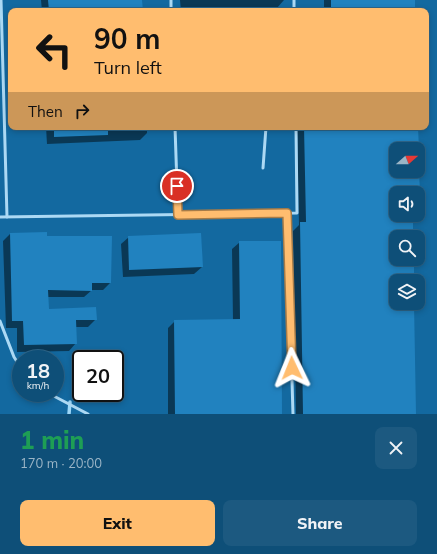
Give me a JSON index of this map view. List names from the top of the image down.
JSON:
{
  "north": "right",
  "page": {
    "turn": ["90 m", "Turn left"],
    "then": "Then",
    "speed": "18 km/h",
    "limit": "20",
    "heading": ["1 min", "170 m · 20:00"],
    "buttons": ["Exit", "Share"]
  }
}
